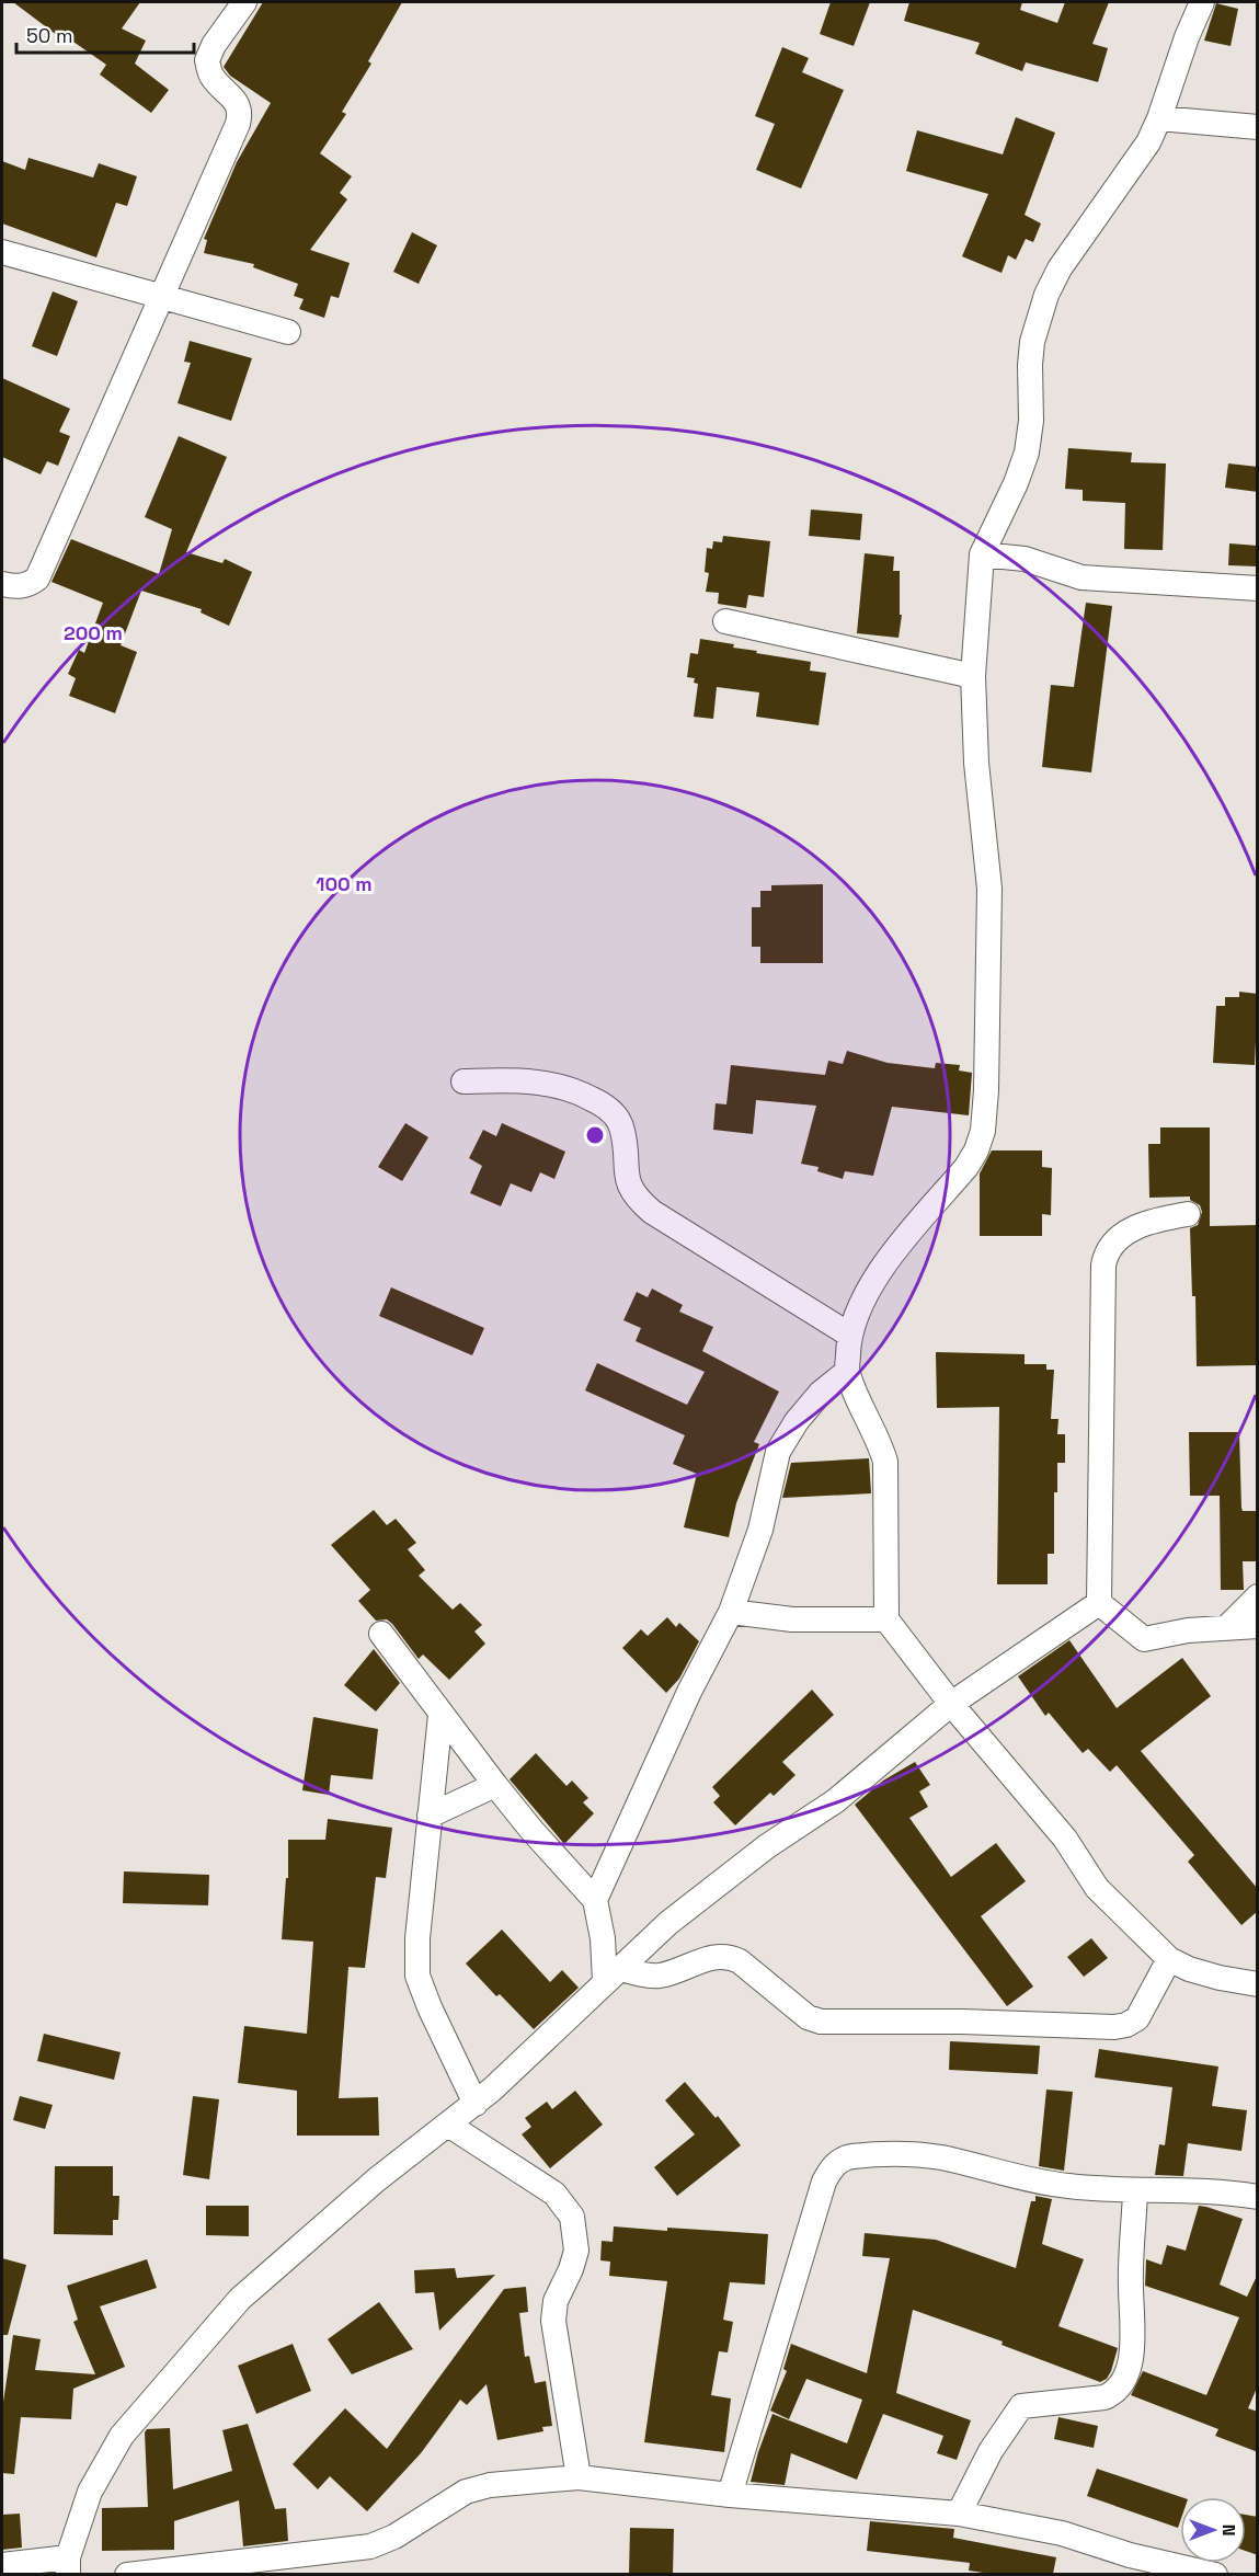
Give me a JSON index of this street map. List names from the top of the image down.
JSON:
{
  "scale_bar": "50 m",
  "north": "right",
  "rings": ["200 m", "100 m"]
}
